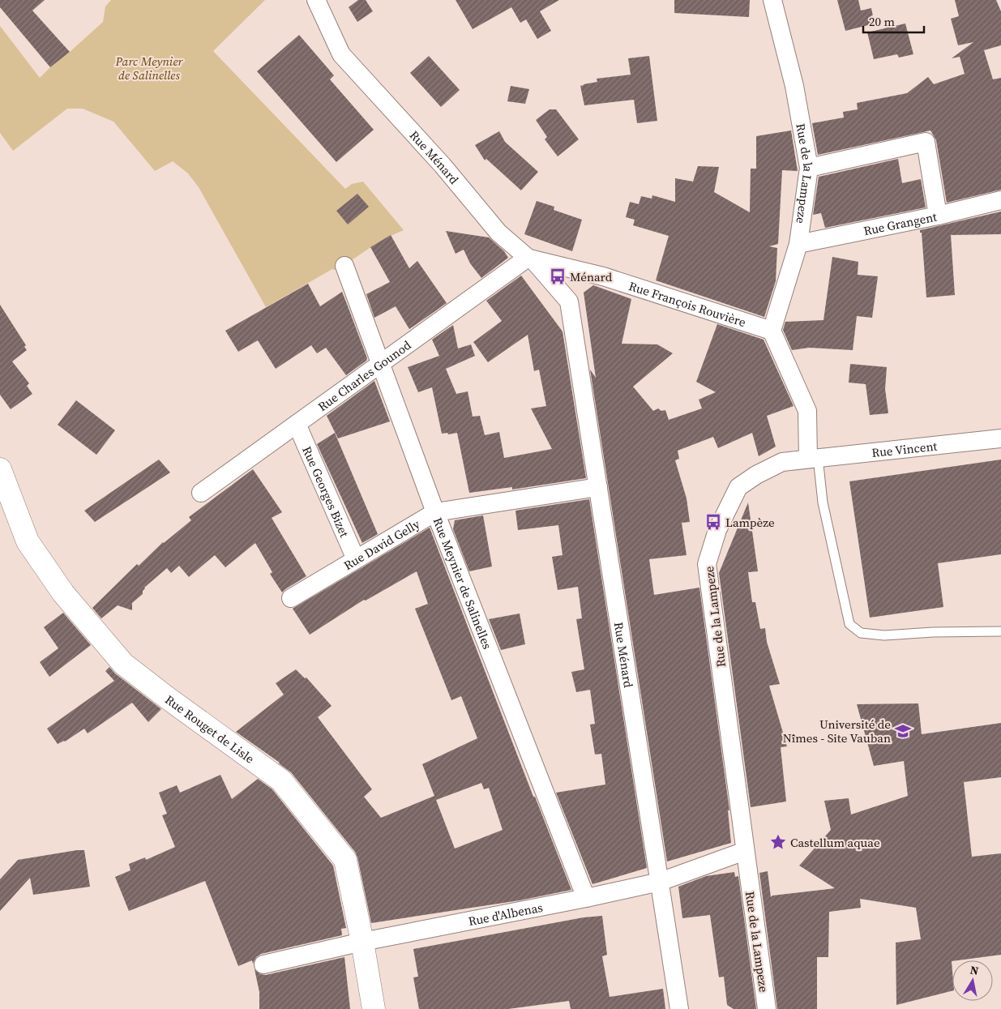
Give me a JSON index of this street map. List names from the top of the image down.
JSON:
{
  "streets": {
    "street": [
      "Rue Ménard",
      "Rue de la Lampeze",
      "Rue Grangent",
      "Rue François Rouvière",
      "Rue Charles Gounod",
      "Rue Vincent",
      "Rue Georges Bizet",
      "Rue David Gelly",
      "Rue Meynier de Salinelles",
      "Rue Rouget de Lisle",
      "Rue d'Albenas"
    ]
  },
  "crossings": [
    ["Rue Ménard", "Rue François Rouvière"],
    ["Rue Ménard", "Rue Charles Gounod"],
    ["Rue Ménard", "Rue David Gelly"],
    ["Rue Ménard", "Rue d'Albenas"],
    ["Rue de la Lampeze", "Rue Grangent"],
    ["Rue de la Lampeze", "Rue François Rouvière"],
    ["Rue de la Lampeze", "Rue Vincent"],
    ["Rue de la Lampeze", "Rue d'Albenas"],
    ["Rue François Rouvière", "Rue Charles Gounod"],
    ["Rue Charles Gounod", "Rue Georges Bizet"],
    ["Rue Charles Gounod", "Rue Meynier de Salinelles"],
    ["Rue Georges Bizet", "Rue David Gelly"],
    ["Rue David Gelly", "Rue Meynier de Salinelles"],
    ["Rue Meynier de Salinelles", "Rue d'Albenas"],
    ["Rue Rouget de Lisle", "Rue d'Albenas"]
  ],
  "parks": ["Parc Meynier de Salinelles"],
  "places": {
    "bus stop": ["Ménard", "Lampèze"],
    "school or university": ["Université de Nîmes - Site Vauban"],
    "place": ["Castellum aquae"]
  },
  "scale_bar": "20 m",
  "north": "top"
}
